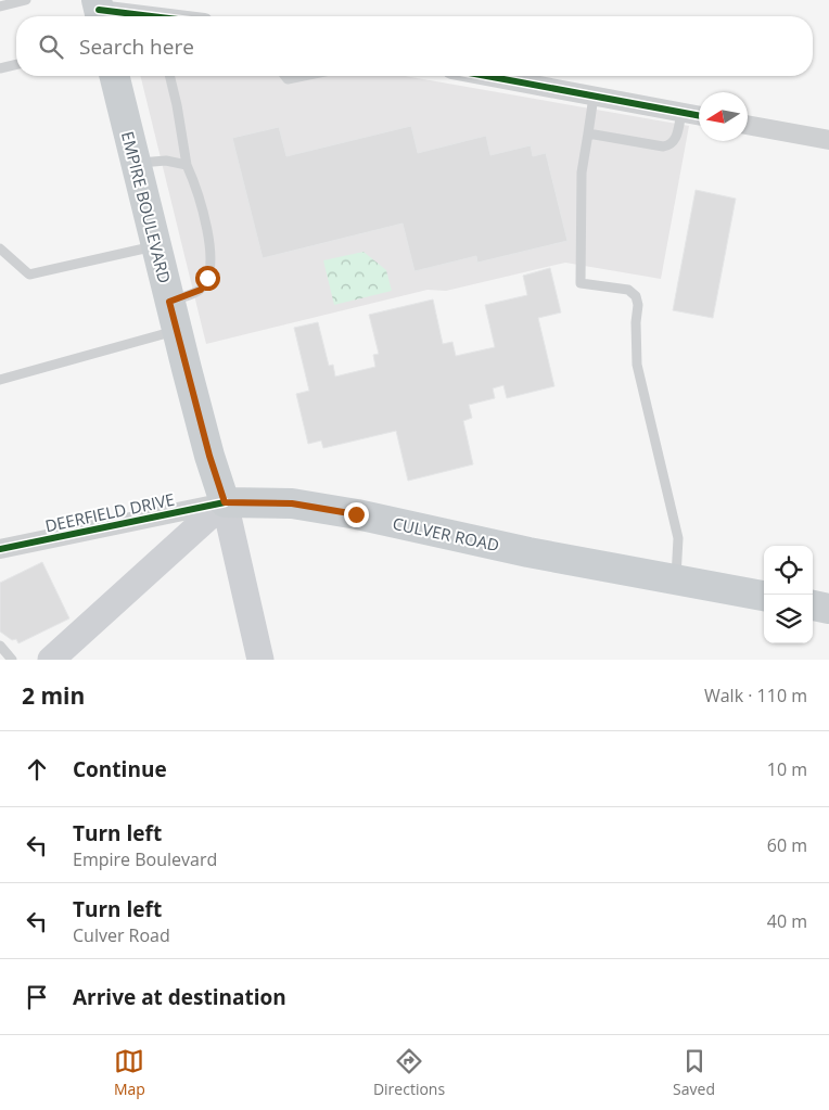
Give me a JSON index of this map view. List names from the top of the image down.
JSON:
{
  "streets": {
    "main road": ["EMPIRE BOULEVARD", "CULVER ROAD"],
    "street": ["DEERFIELD DRIVE"]
  },
  "crossings": [
    ["EMPIRE BOULEVARD", "DEERFIELD DRIVE"],
    ["EMPIRE BOULEVARD", "CULVER ROAD"],
    ["DEERFIELD DRIVE", "CULVER ROAD"]
  ],
  "north": "left",
  "page": {
    "search": "Search here",
    "heading": ["2 min", "Walk · 110 m"],
    "list": [
      ["Continue", "10 m"],
      ["Turn left", "Empire Boulevard", "60 m"],
      ["Turn left", "Culver Road", "40 m"],
      "Arrive at destination"
    ],
    "nav": ["Map", "Directions", "Saved"]
  }
}
